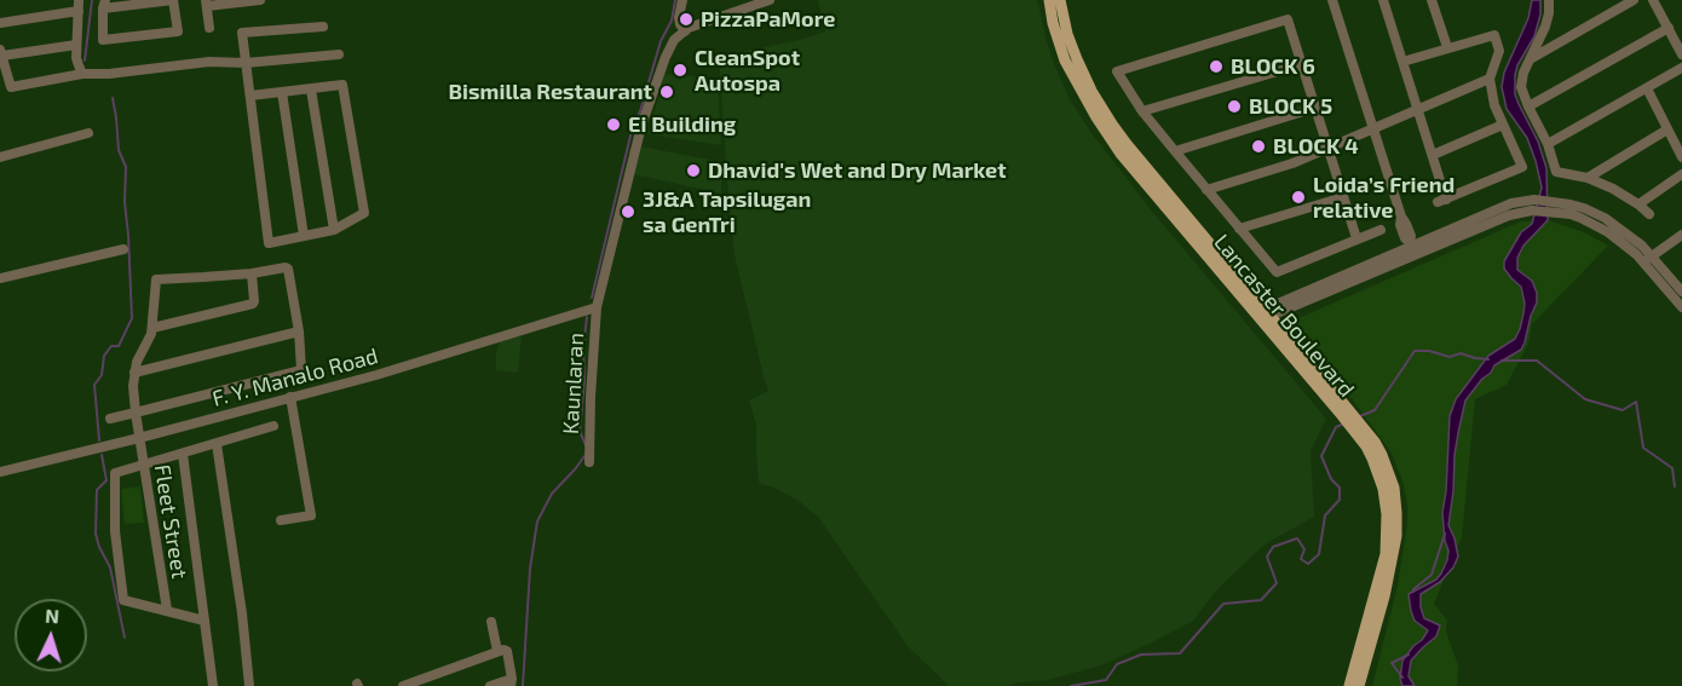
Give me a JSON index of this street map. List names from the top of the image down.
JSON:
{
  "streets": {
    "main road": ["Lancaster Boulevard"],
    "street": ["F. Y. Manalo Road", "Kaunlaran", "Fleet Street"]
  },
  "crossings": [
    ["F. Y. Manalo Road", "Kaunlaran"],
    ["F. Y. Manalo Road", "Fleet Street"]
  ],
  "places": [
    "PizzaPaMore",
    "BLOCK 6",
    "CleanSpot Autospa",
    "Bismilla Restaurant",
    "BLOCK 5",
    "Ei Building",
    "BLOCK 4",
    "Dhavid's Wet and Dry Market",
    "Loida’s Friend relative",
    "3J&A Tapsilugan sa GenTri"
  ],
  "north": "top"
}
